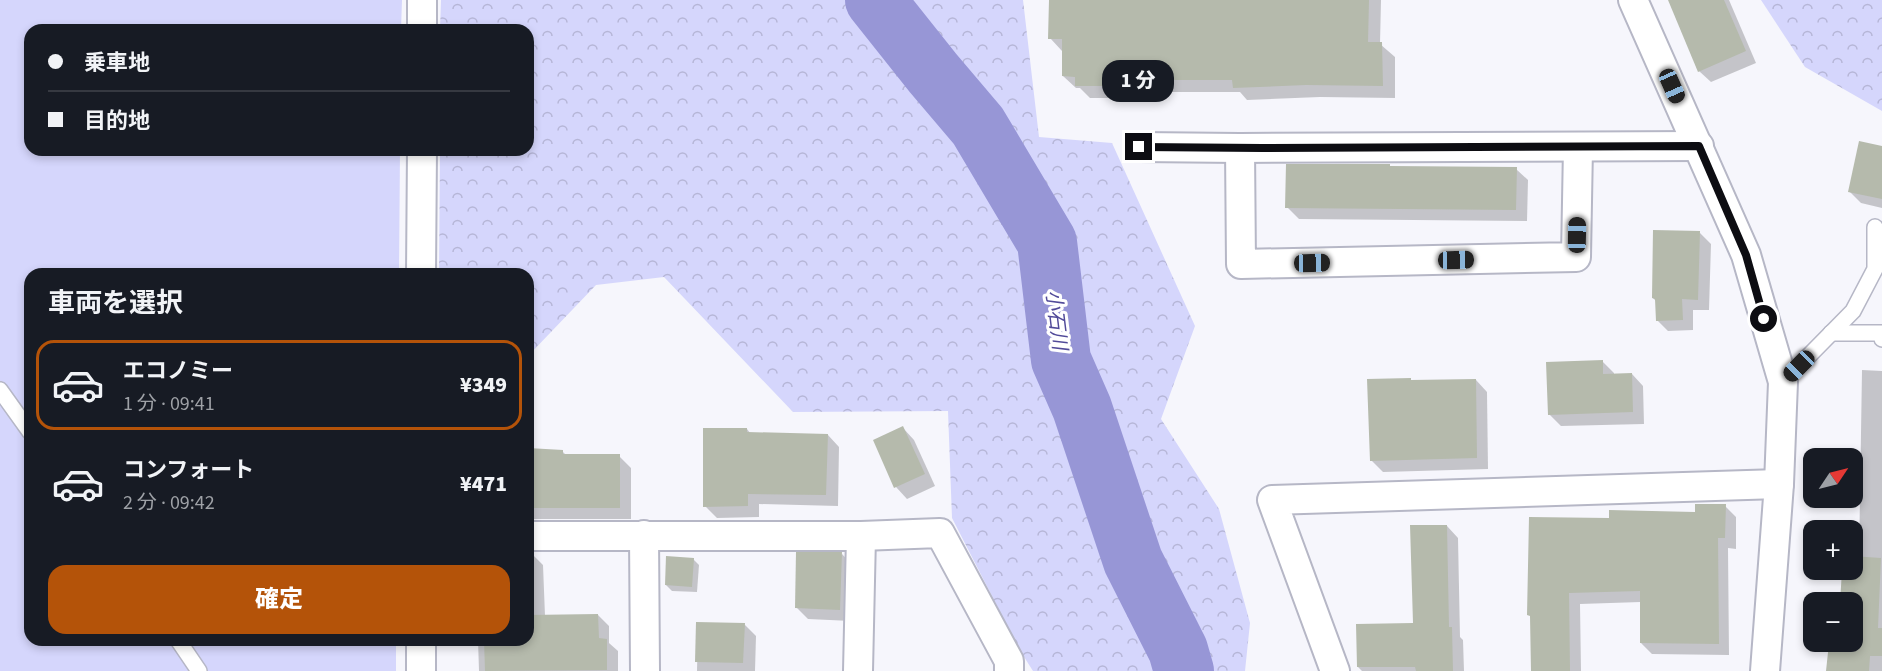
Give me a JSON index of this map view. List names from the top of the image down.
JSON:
{
  "water": ["小石川"],
  "north": "top right",
  "page": {
    "banner": ["乗車地", "目的地"],
    "bubble": "1 分",
    "heading": "車両を選択",
    "list": [
      {
        "name": "エコノミー",
        "note": "1 分 · 09:41",
        "value": "¥349"
      },
      {
        "name": "コンフォート",
        "note": "2 分 · 09:42",
        "value": "¥471"
      }
    ],
    "map_buttons": ["+", "−"],
    "buttons": "確定"
  }
}
